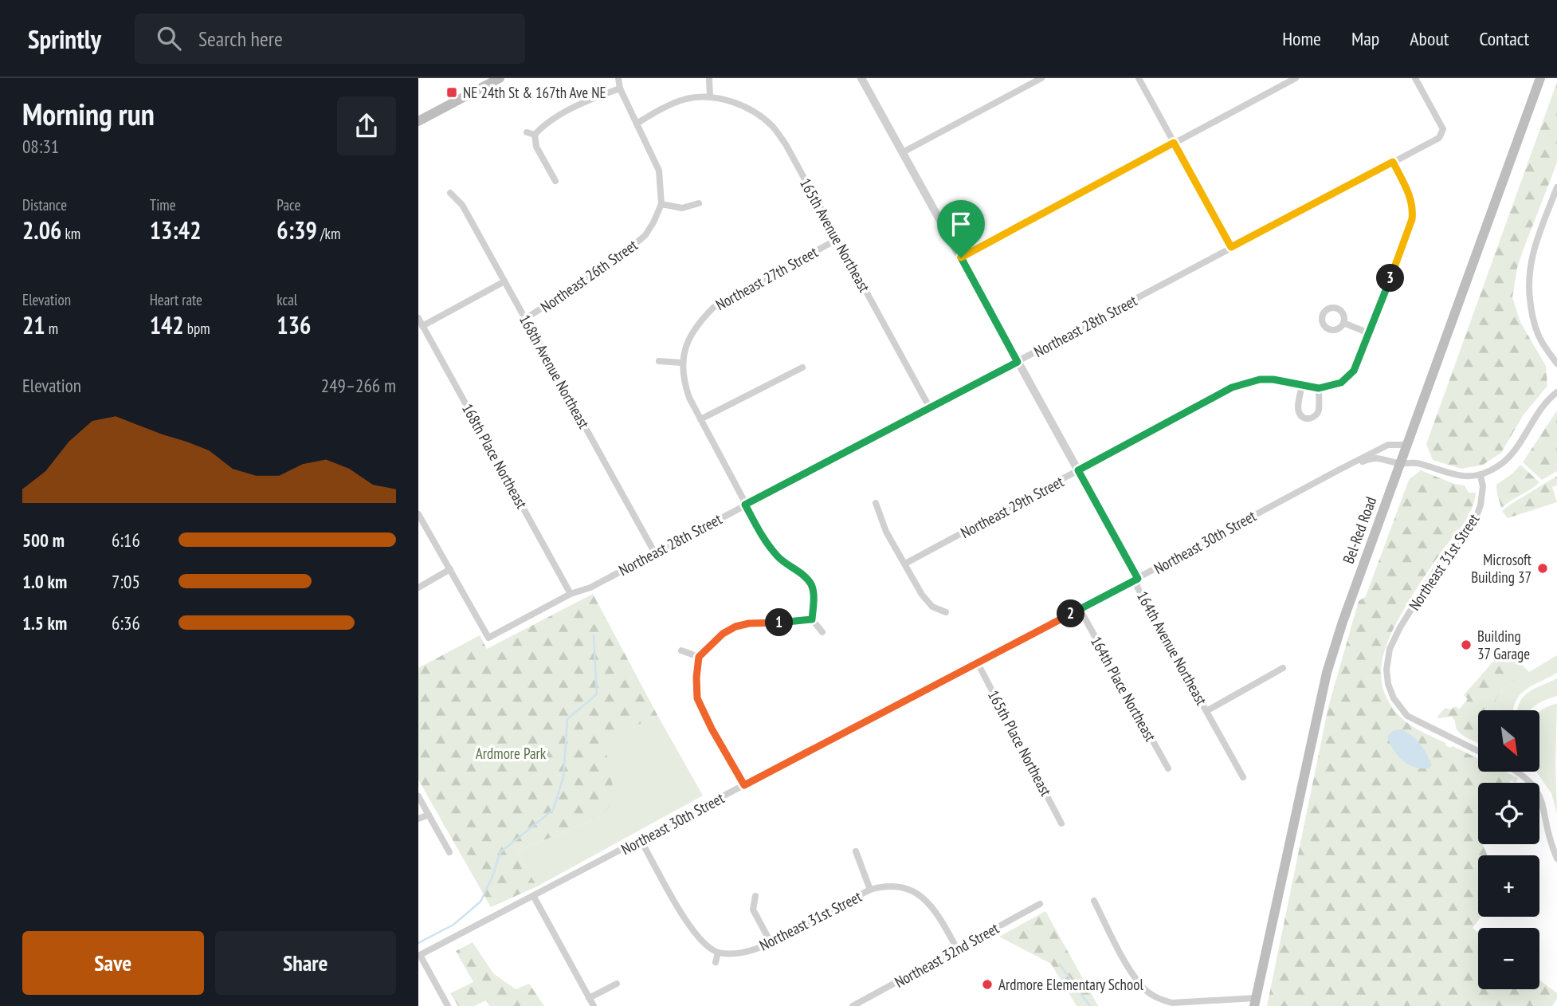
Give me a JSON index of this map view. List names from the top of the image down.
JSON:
{
  "streets": {
    "main road": ["Bel-Red Road"],
    "street": [
      "165th Avenue Northeast",
      "Northeast 26th Street",
      "Northeast 27th Street",
      "Northeast 28th Street",
      "168th Avenue Northeast",
      "168th Place Northeast",
      "Northeast 29th Street",
      "Northeast 30th Street",
      "Northeast 31st Street",
      "164th Avenue Northeast",
      "164th Place Northeast",
      "165th Place Northeast",
      "Northeast 32nd Street"
    ]
  },
  "crossings": [
    ["165th Avenue Northeast", "Northeast 27th Street"],
    ["165th Avenue Northeast", "Northeast 28th Street"],
    ["Northeast 26th Street", "168th Avenue Northeast"],
    ["Northeast 28th Street", "168th Avenue Northeast"],
    ["Northeast 28th Street", "168th Place Northeast"],
    ["Northeast 28th Street", "164th Avenue Northeast"],
    ["Northeast 29th Street", "164th Avenue Northeast"],
    ["Bel-Red Road", "Northeast 30th Street"],
    ["Northeast 30th Street", "Northeast 31st Street"],
    ["Northeast 30th Street", "164th Avenue Northeast"],
    ["Northeast 30th Street", "164th Place Northeast"],
    ["Northeast 30th Street", "165th Place Northeast"]
  ],
  "parks": ["Ardmore Park"],
  "places": {
    "transit": ["NE 24th St & 167th Ave NE"],
    "other": ["Microsoft Building 37", "Building 37 Garage", "Ardmore Elementary School"]
  },
  "north": "bottom right",
  "page": {
    "header": "Sprintly",
    "search": "Search here",
    "nav": [
      "Home",
      "Map",
      "About",
      "Contact"
    ],
    "heading": ["Morning run", "08:31"],
    "stats": [
      ["Distance", "2.06 km"],
      ["Time", "13:42"],
      ["Pace", "6:39 /km"],
      ["Elevation", "21 m"],
      ["Heart rate", "142 bpm"],
      ["kcal", "136"]
    ],
    "pins": ["3", "2", "1"],
    "chart": ["Elevation", "249–266 m"],
    "list": [
      {
        "name": "500 m",
        "note": "6:16"
      },
      {
        "name": "1.0 km",
        "note": "7:05"
      },
      {
        "name": "1.5 km",
        "note": "6:36"
      }
    ],
    "map_buttons": ["+", "−"],
    "buttons": ["Save", "Share"]
  }
}
